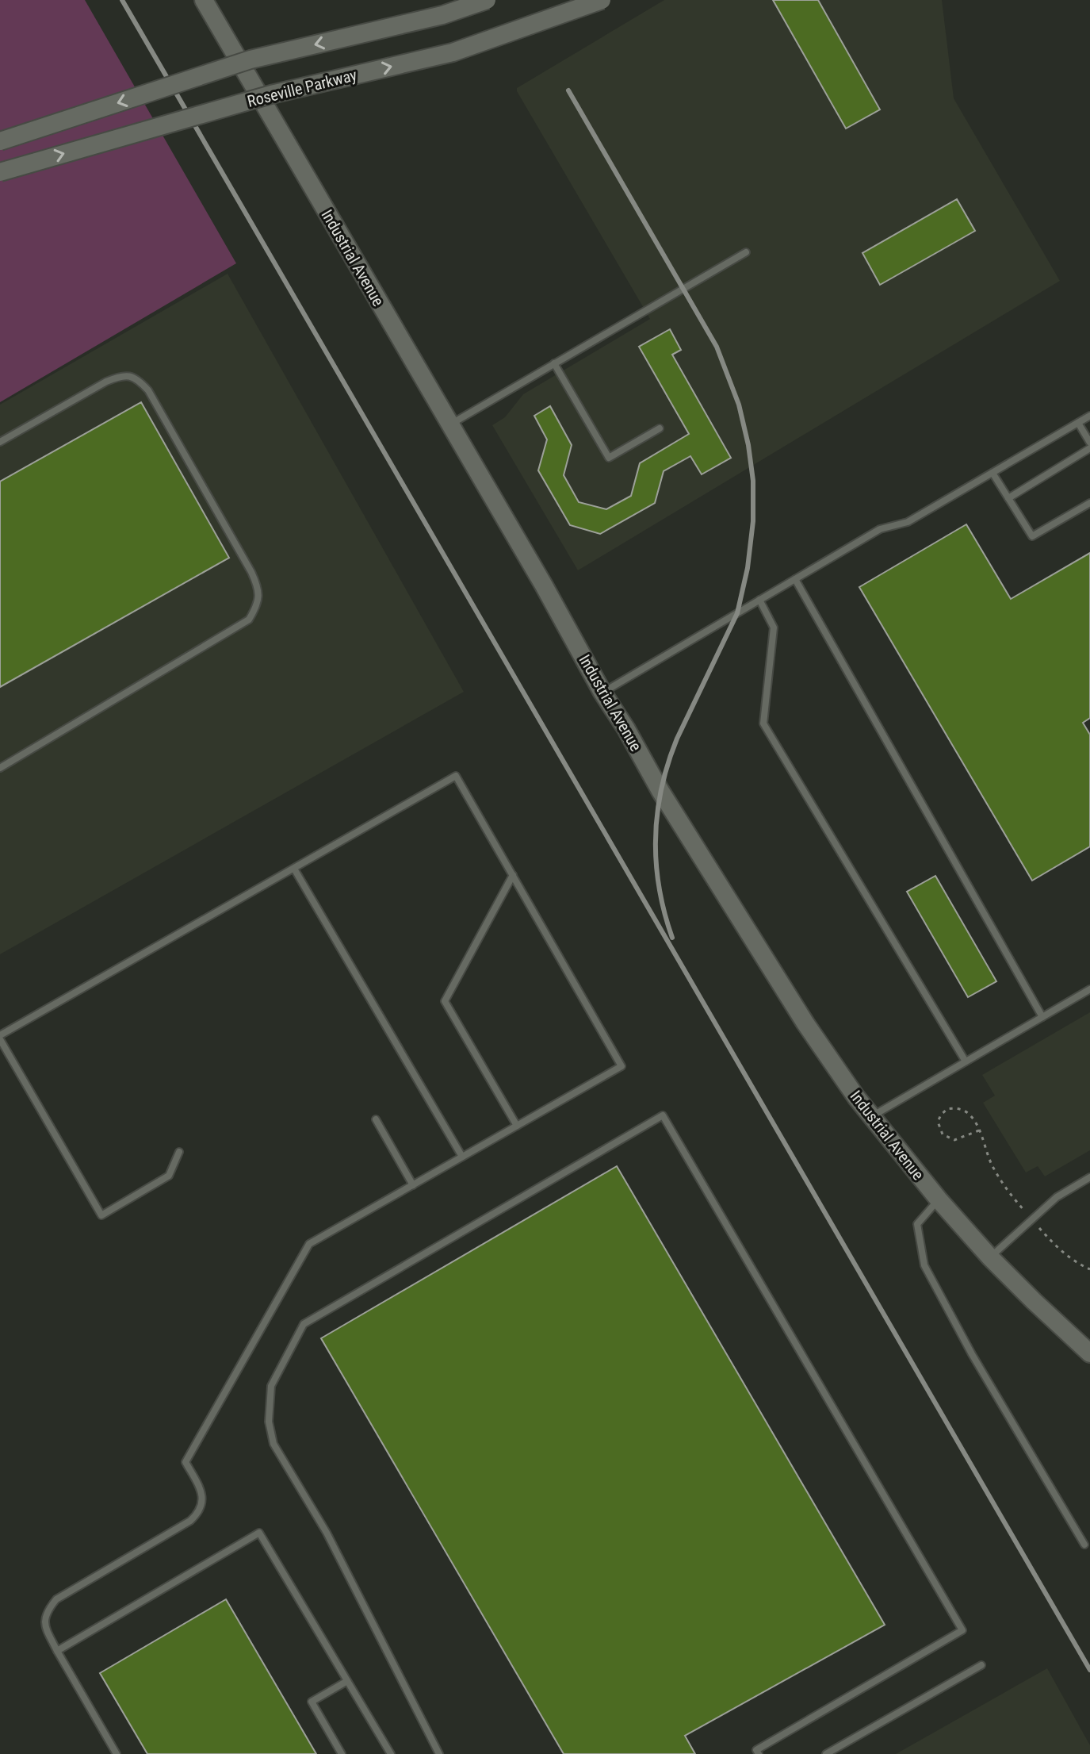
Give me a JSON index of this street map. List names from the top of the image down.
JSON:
{
  "streets": {
    "street": ["Roseville Parkway", "Industrial Avenue"]
  }
}
